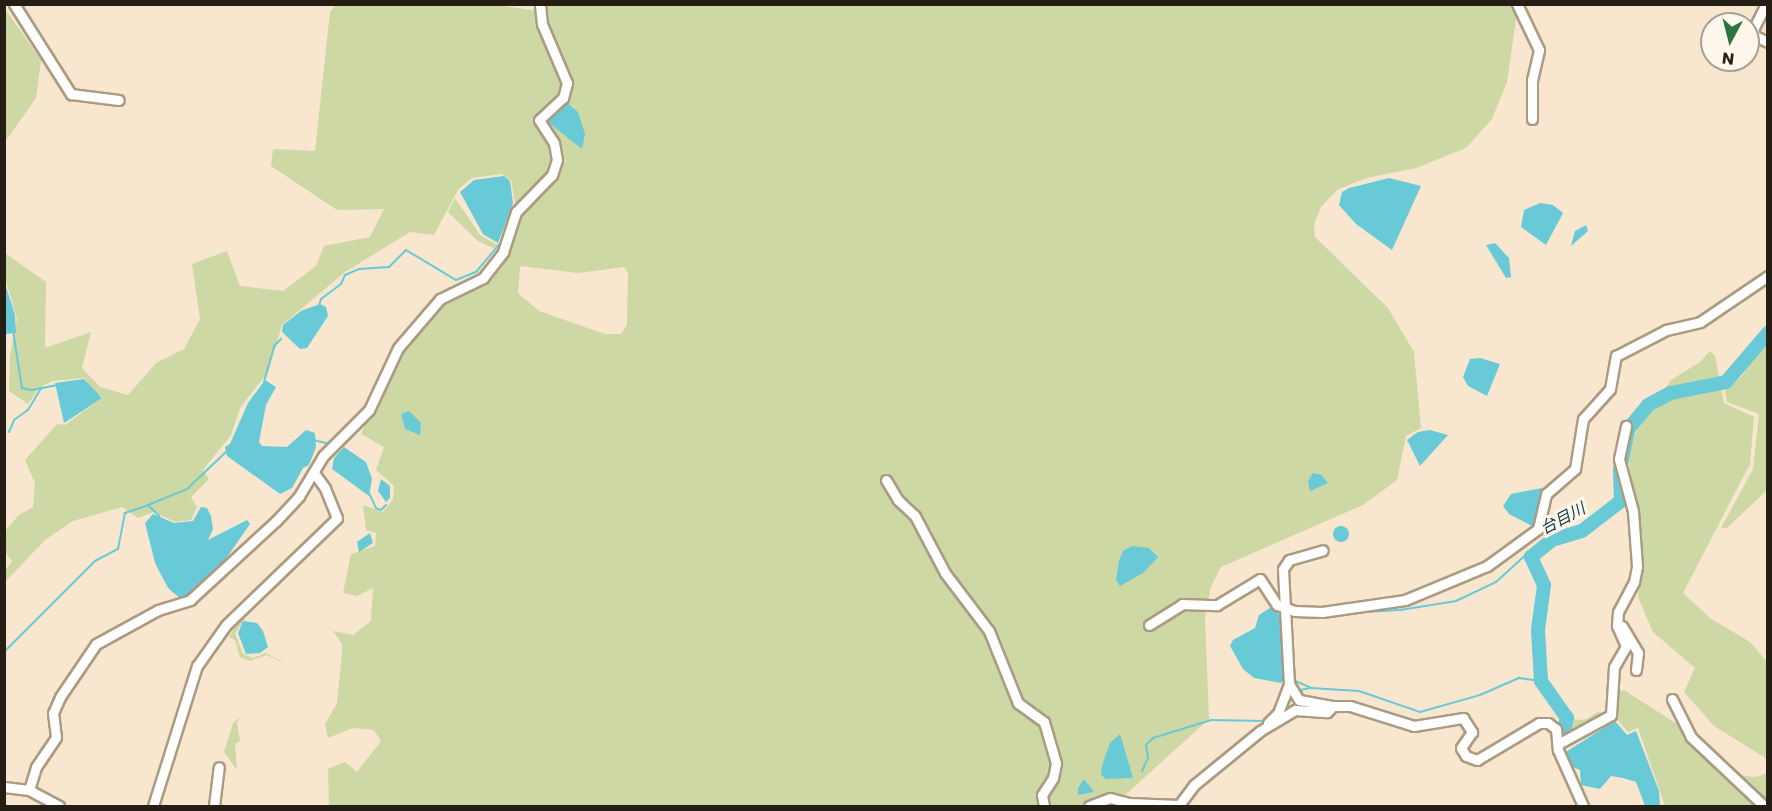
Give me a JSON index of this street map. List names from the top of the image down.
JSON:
{
  "water": ["台目川"],
  "north": "bottom"
}
